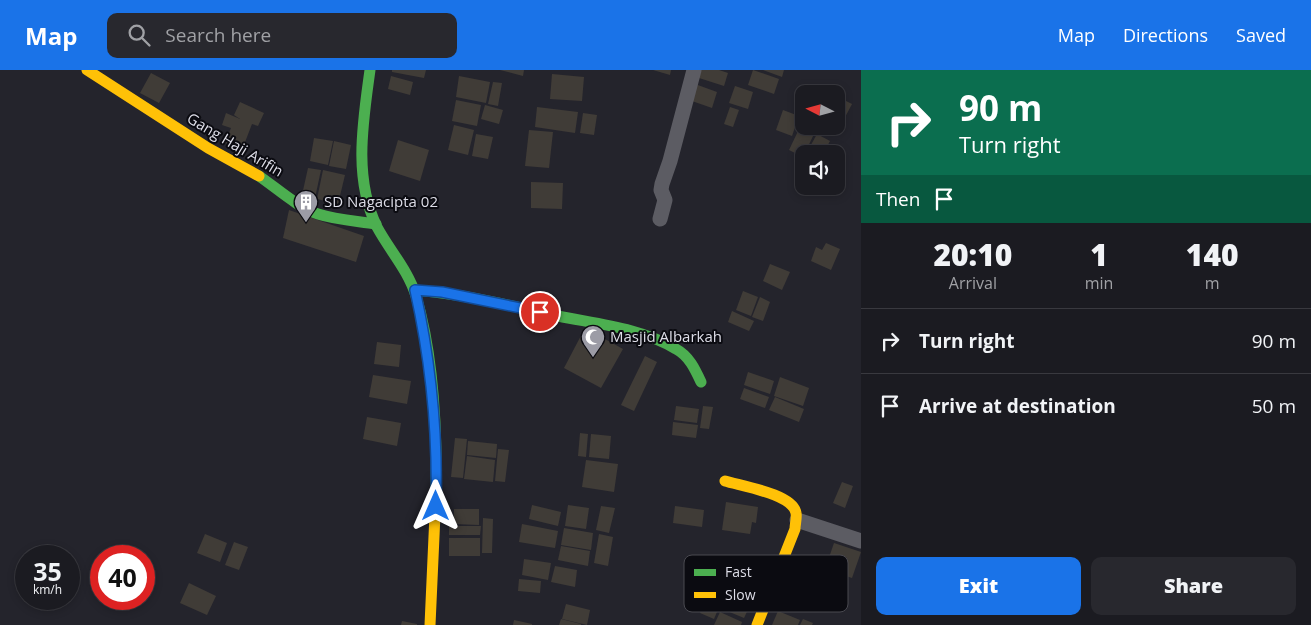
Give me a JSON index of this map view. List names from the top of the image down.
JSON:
{
  "streets": {
    "street": ["Gang Haji Arifin"]
  },
  "places": {
    "building": ["SD Nagacipta 02"],
    "mosque": ["Masjid Albarkah"]
  },
  "legend": ["Fast", "Slow"],
  "north": "left",
  "page": {
    "header": "Map",
    "search": "Search here",
    "nav": ["Map", "Directions", "Saved"],
    "turn": ["90 m", "Turn right"],
    "then": "Then",
    "eta": [
      "20:10",
      "Arrival",
      "1",
      "min",
      "140",
      "m"
    ],
    "list": [
      {
        "name": "Turn right",
        "value": "90 m"
      },
      {
        "name": "Arrive at destination",
        "value": "50 m"
      }
    ],
    "speed": "35 km/h",
    "limit": "40",
    "buttons": ["Exit", "Share"]
  }
}
